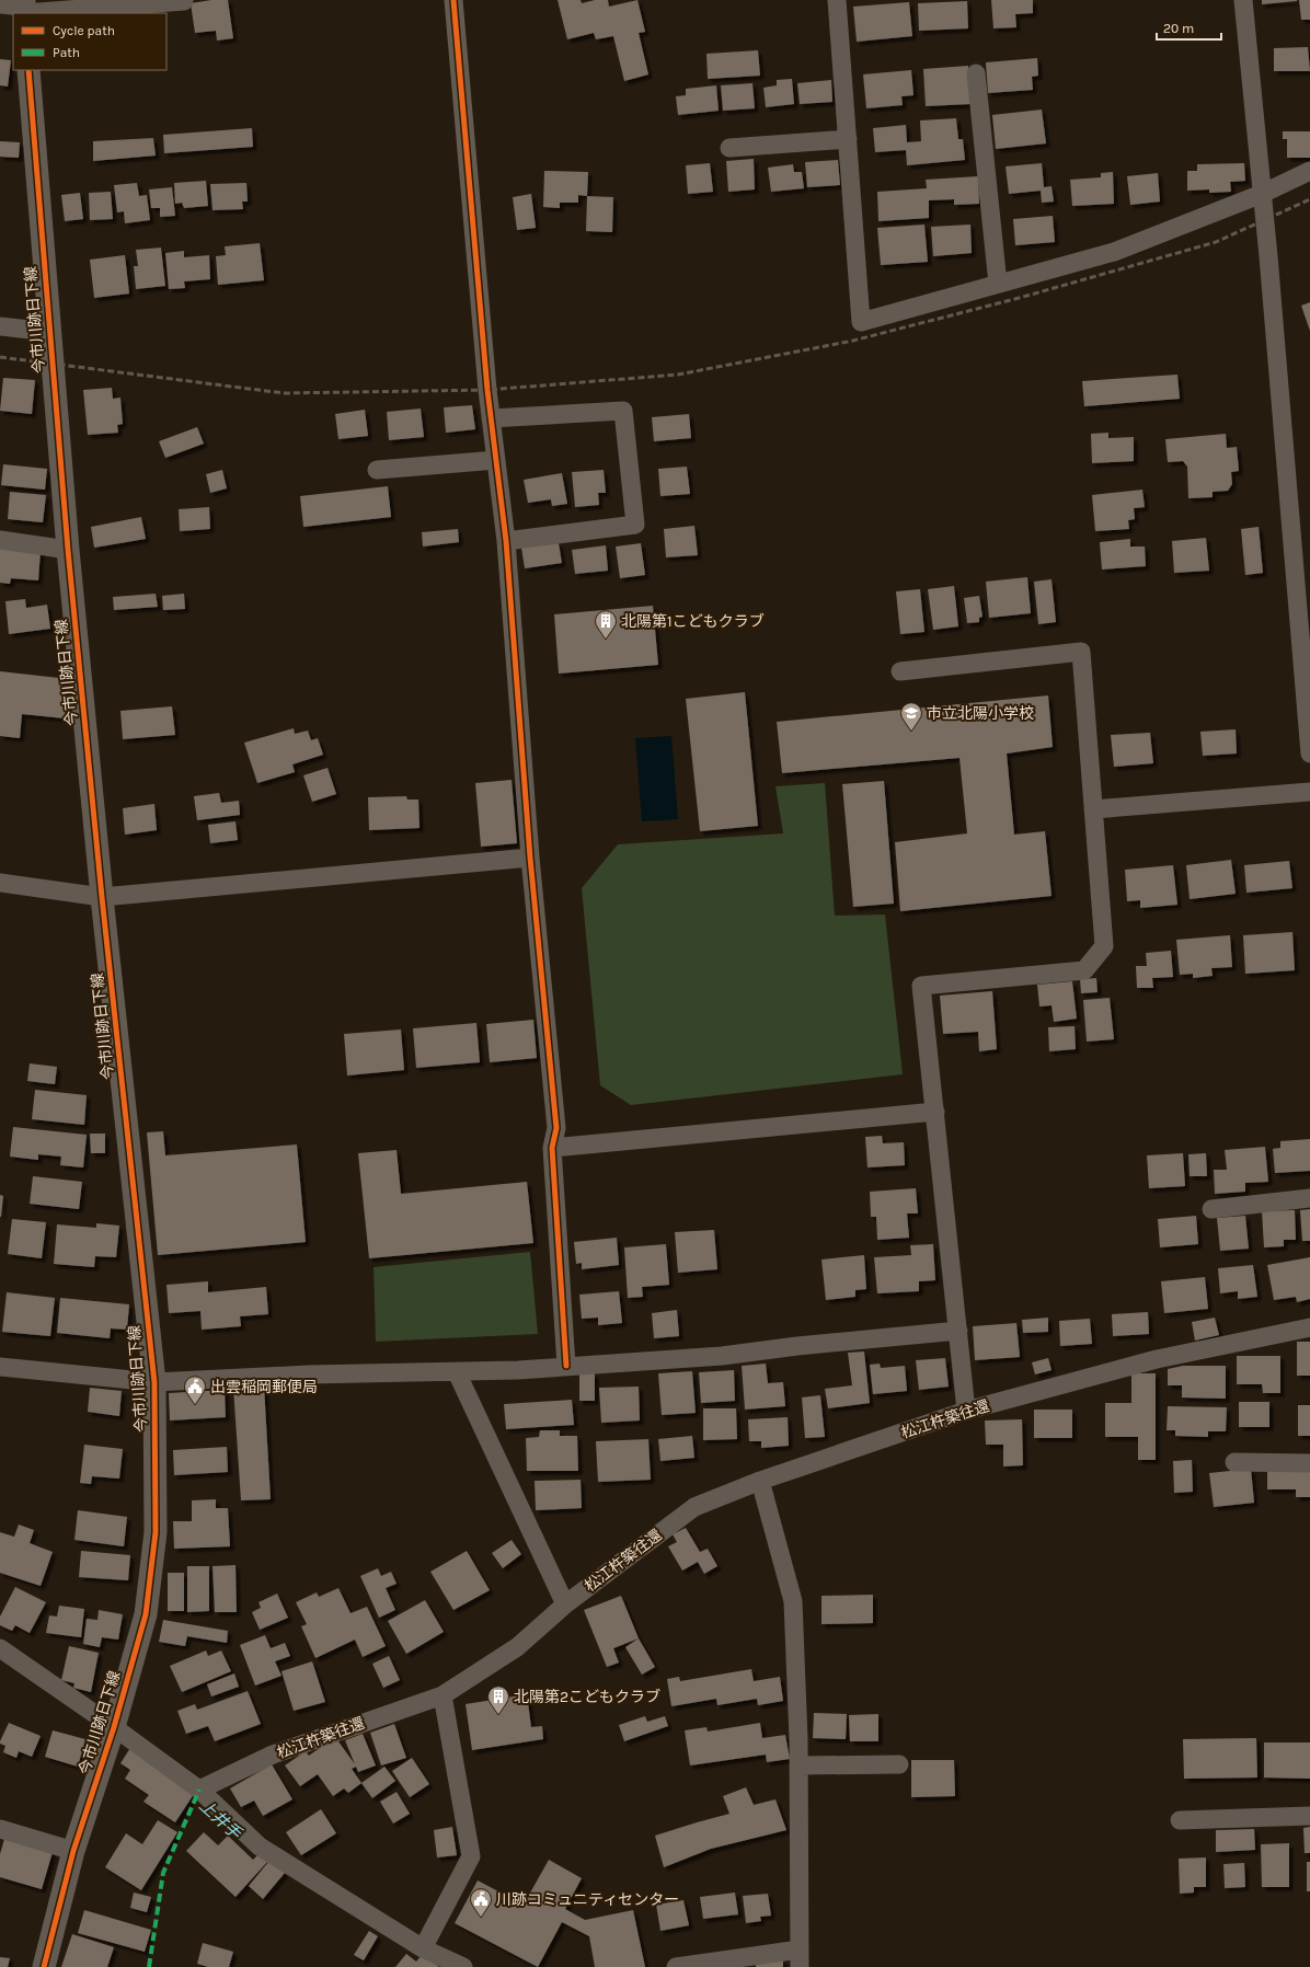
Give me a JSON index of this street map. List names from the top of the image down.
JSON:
{
  "streets": {
    "street": ["今市川跡日下線", "松江杵築往還"]
  },
  "water": ["上井手"],
  "places": {
    "building": ["北陽第1こどもクラブ", "北陽第2こどもクラブ"],
    "school or university": ["市立北陽小学校"],
    "public building": ["出雲稲岡郵便局", "川跡コミュニティセンター"]
  },
  "legend": ["Cycle path", "Path"],
  "scale_bar": "20 m"
}
